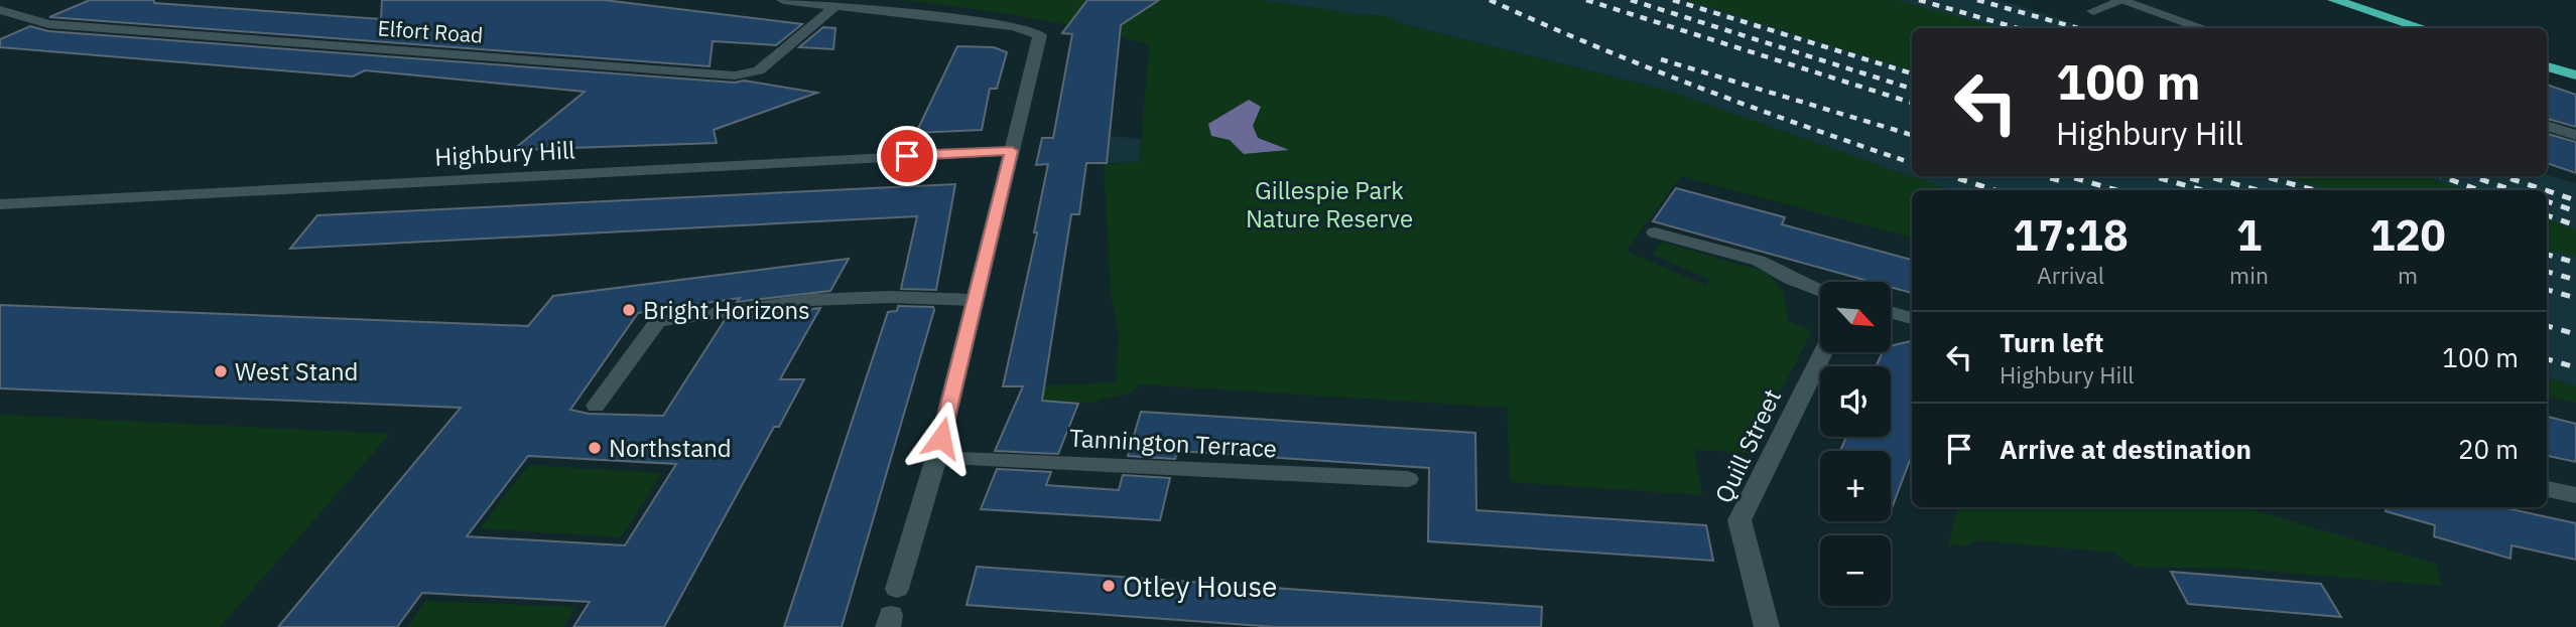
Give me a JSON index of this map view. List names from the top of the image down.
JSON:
{
  "streets": {
    "street": [
      "Elfort Road",
      "Highbury Hill",
      "Tannington Terrace",
      "Quill Street"
    ]
  },
  "parks": ["Gillespie Park Nature Reserve"],
  "places": [
    "Bright Horizons",
    "West Stand",
    "Northstand",
    "Otley House"
  ],
  "north": "bottom right",
  "page": {
    "turn": ["100 m", "Highbury Hill"],
    "eta": [
      "17:18",
      "Arrival",
      "1",
      "min",
      "120",
      "m"
    ],
    "map_buttons": ["+", "−"],
    "list": [
      {
        "name": "Turn left",
        "note": "Highbury Hill",
        "value": "100 m"
      },
      {
        "name": "Arrive at destination",
        "value": "20 m"
      }
    ]
  }
}
